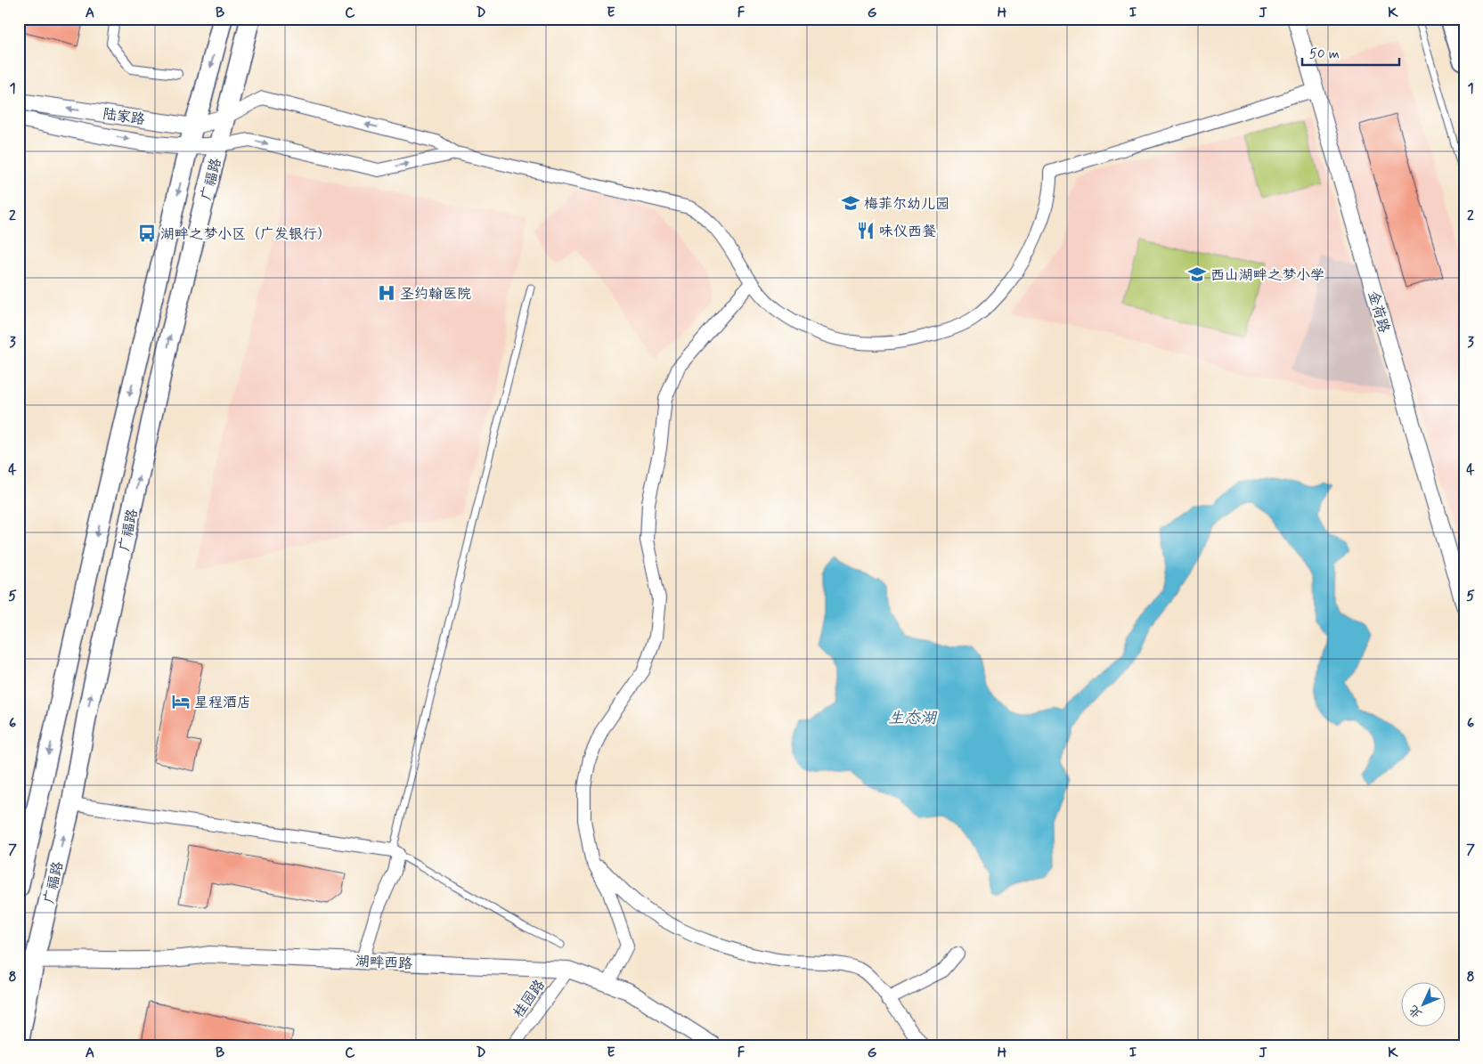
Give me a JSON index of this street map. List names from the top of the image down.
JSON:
{
  "streets": {
    "main road": ["广福路"],
    "street": [
      "陆家路",
      "金荷路",
      "湖畔西路",
      "桂园路"
    ]
  },
  "crossings": [
    ["陆家路", "广福路"],
    ["广福路", "湖畔西路"],
    ["湖畔西路", "桂园路"]
  ],
  "water": ["生态湖"],
  "places": {
    "school or university": ["梅菲尔幼儿园", "西山湖畔之梦小学"],
    "restaurant": ["味仪西餐"],
    "bus stop": ["湖畔之梦小区（广发银行）"],
    "hospital": ["圣约翰医院"],
    "hotel": ["星程酒店"]
  },
  "scale_bar": "50 m",
  "north": "bottom left",
  "grid": {
    "columns": [
      "A",
      "B",
      "C",
      "D",
      "E",
      "F",
      "G",
      "H",
      "I",
      "J",
      "K"
    ],
    "rows": [
      "1",
      "2",
      "3",
      "4",
      "5",
      "6",
      "7",
      "8"
    ]
  }
}
